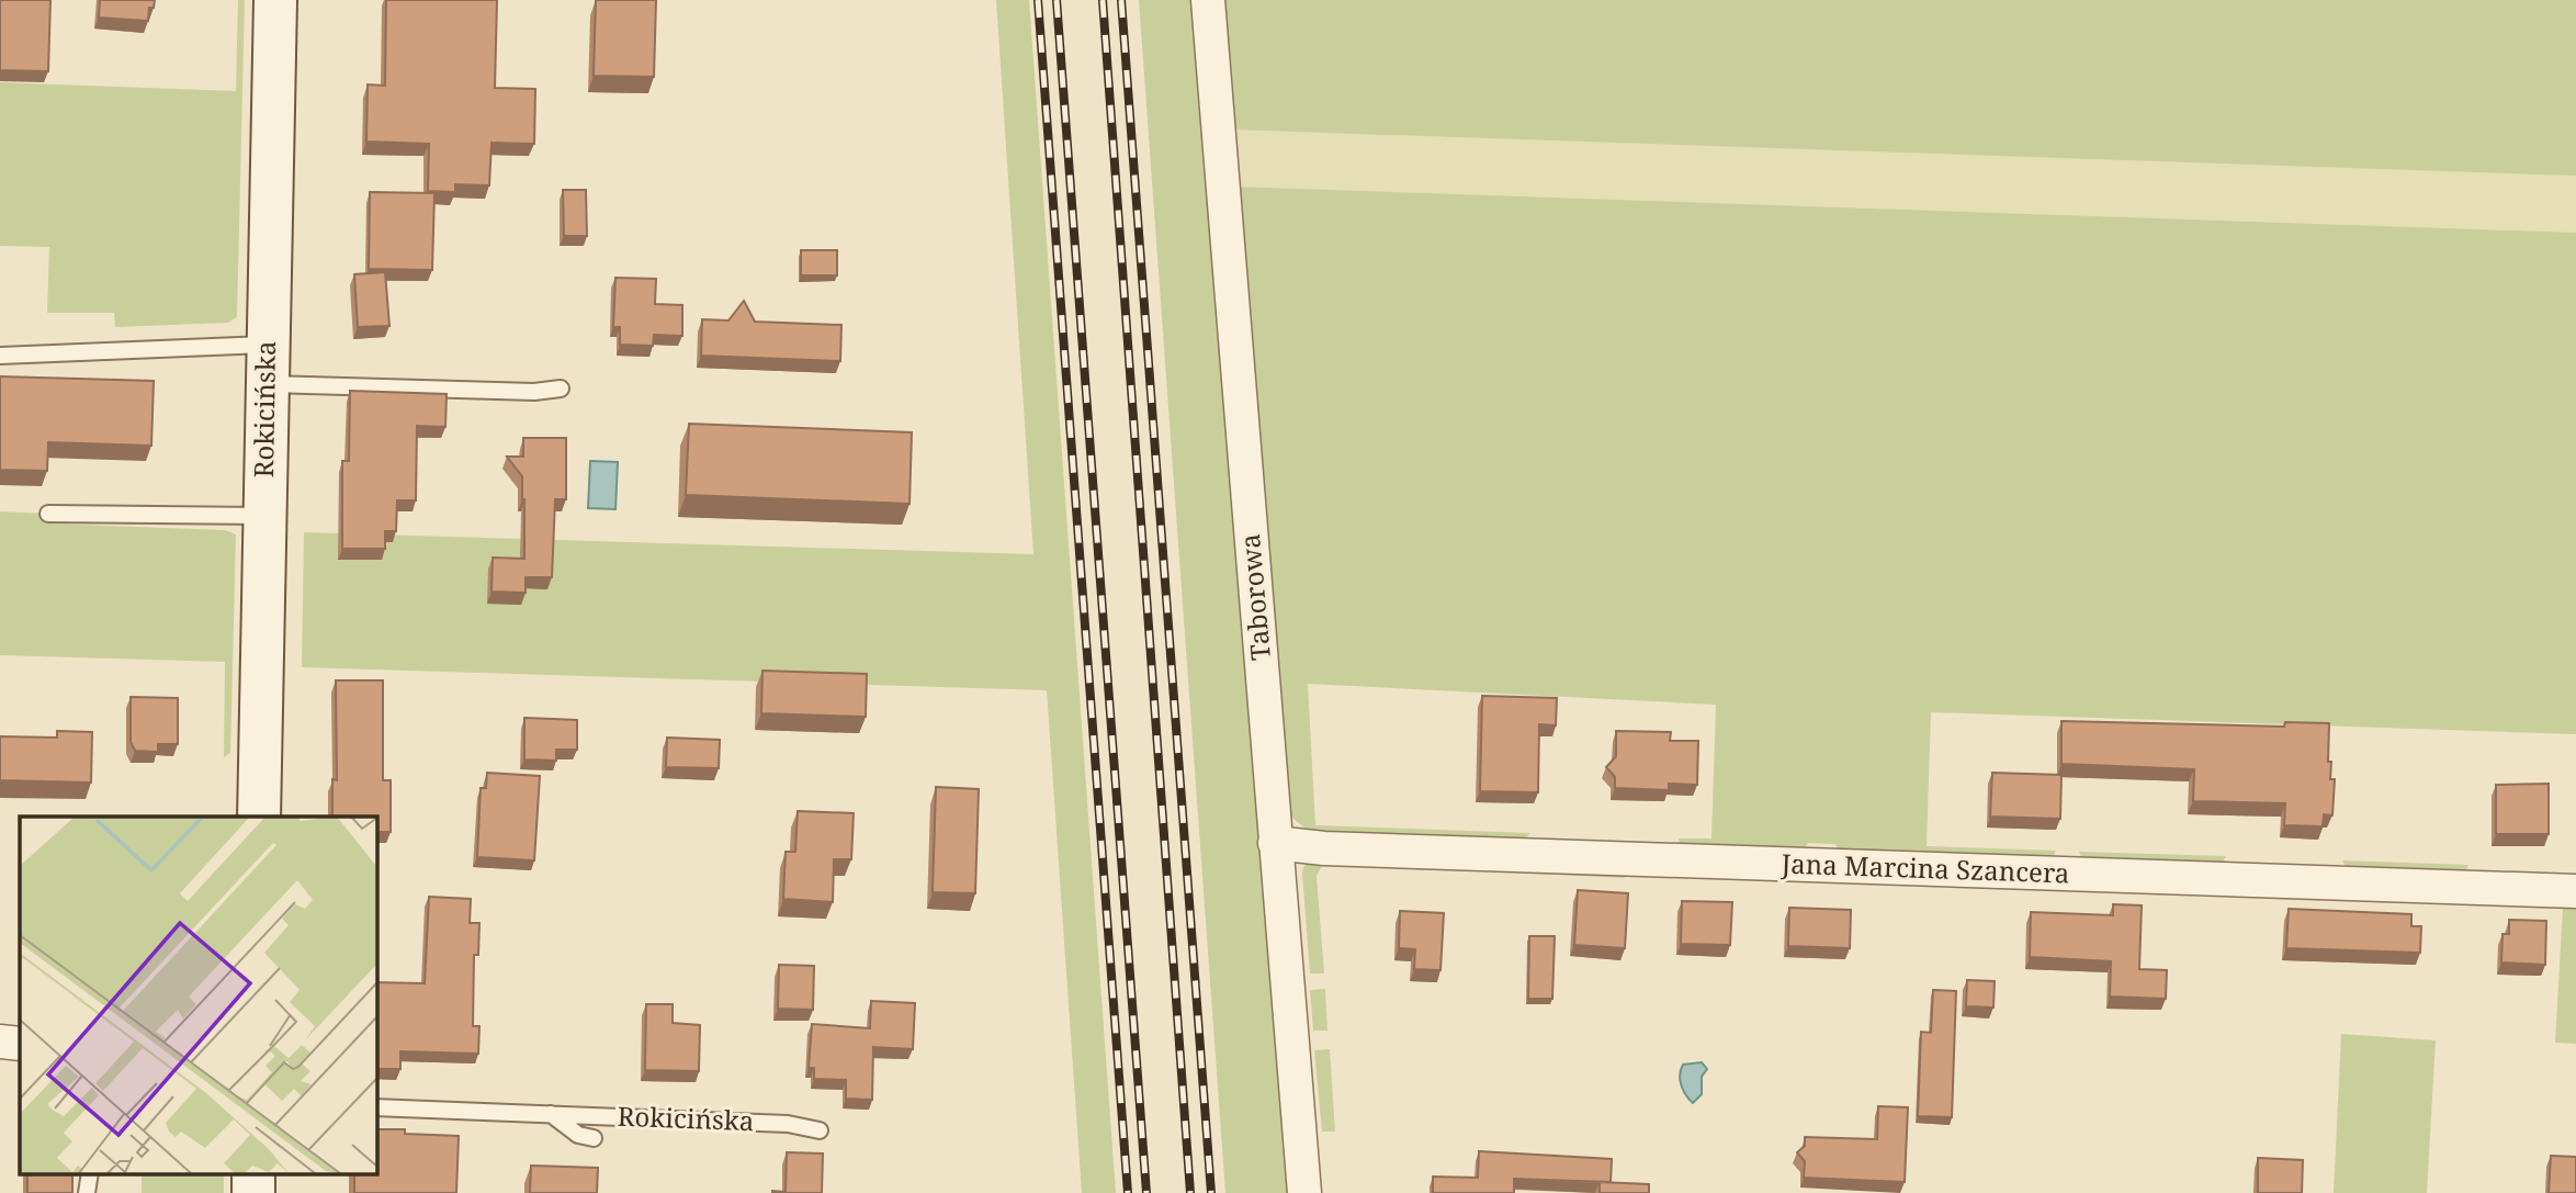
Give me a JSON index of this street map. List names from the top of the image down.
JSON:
{
  "streets": {
    "main road": ["Rokicińska"],
    "street": ["Taborowa", "Jana Marcina Szancera"]
  },
  "crossings": [
    ["Taborowa", "Jana Marcina Szancera"]
  ]
}
